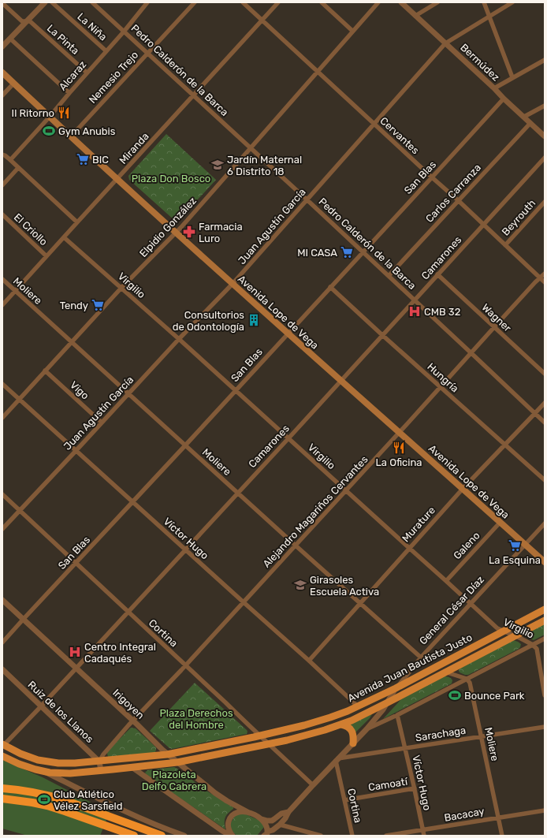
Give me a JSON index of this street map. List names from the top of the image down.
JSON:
{
  "streets": {
    "main road": ["Avenida Lope de Vega", "Avenida Juan Bautista Justo"],
    "street": [
      "La Niña",
      "La Pinta",
      "Bermúdez",
      "Pedro Calderón de la Barca",
      "Alcaraz",
      "Nemesio Trejo",
      "Cervantes",
      "Miranda",
      "San Blas",
      "Carlos Carranza",
      "Beyrouth",
      "Juan Agustín García",
      "Elpidio González",
      "El Criollo",
      "Camarones",
      "Virgilio",
      "Moliere",
      "Wagner",
      "Hungría",
      "Vigo",
      "Alejandro Magariños Cervantes",
      "Murature",
      "Víctor Hugo",
      "Galeno",
      "General César Díaz",
      "Cortina",
      "Irigoyen",
      "Ruiz de los Llanos",
      "Sarachaga",
      "Camoatí",
      "Bacacay"
    ]
  },
  "crossings": [
    ["La Niña", "Alcaraz"],
    ["La Pinta", "Alcaraz"],
    ["Bermúdez", "San Blas"],
    ["Bermúdez", "Carlos Carranza"],
    ["Bermúdez", "Juan Agustín García"],
    ["Pedro Calderón de la Barca", "Alcaraz"],
    ["Pedro Calderón de la Barca", "Nemesio Trejo"],
    ["Pedro Calderón de la Barca", "Miranda"],
    ["Pedro Calderón de la Barca", "San Blas"],
    ["Pedro Calderón de la Barca", "Carlos Carranza"],
    ["Pedro Calderón de la Barca", "Juan Agustín García"],
    ["Pedro Calderón de la Barca", "Elpidio González"],
    ["Pedro Calderón de la Barca", "Camarones"],
    ["Pedro Calderón de la Barca", "Alejandro Magariños Cervantes"],
    ["Pedro Calderón de la Barca", "Murature"],
    ["Alcaraz", "Avenida Lope de Vega"],
    ["Nemesio Trejo", "Avenida Lope de Vega"],
    ["Cervantes", "Miranda"],
    ["Cervantes", "San Blas"],
    ["Cervantes", "Carlos Carranza"],
    ["Cervantes", "Beyrouth"],
    ["Cervantes", "Juan Agustín García"],
    ["Cervantes", "Elpidio González"],
    ["Cervantes", "Camarones"],
    ["Cervantes", "Alejandro Magariños Cervantes"],
    ["Miranda", "El Criollo"],
    ["Miranda", "Virgilio"],
    ["Miranda", "Moliere"],
    ["Miranda", "Avenida Lope de Vega"],
    ["San Blas", "Virgilio"],
    ["San Blas", "Moliere"],
    ["San Blas", "Avenida Lope de Vega"],
    ["San Blas", "Hungría"],
    ["San Blas", "Víctor Hugo"],
    ["San Blas", "Cortina"],
    ["San Blas", "Irigoyen"],
    ["Juan Agustín García", "Virgilio"],
    ["Juan Agustín García", "Moliere"],
    ["Juan Agustín García", "Avenida Lope de Vega"],
    ["Juan Agustín García", "Vigo"],
    ["Juan Agustín García", "Víctor Hugo"],
    ["Juan Agustín García", "Cortina"],
    ["Elpidio González", "Virgilio"],
    ["Elpidio González", "Moliere"],
    ["Elpidio González", "Avenida Lope de Vega"],
    ["Elpidio González", "Vigo"],
    ["Elpidio González", "Víctor Hugo"],
    ["Camarones", "Virgilio"],
    ["Camarones", "Moliere"],
    ["Camarones", "Avenida Lope de Vega"],
    ["Camarones", "Wagner"],
    ["Camarones", "Hungría"],
    ["Camarones", "Víctor Hugo"],
    ["Camarones", "Cortina"],
    ["Camarones", "Avenida Juan Bautista Justo"],
    ["Camarones", "Irigoyen"],
    ["Camarones", "Ruiz de los Llanos"],
    ["Virgilio", "Alejandro Magariños Cervantes"],
    ["Virgilio", "Murature"],
    ["Virgilio", "Galeno"],
    ["Virgilio", "General César Díaz"],
    ["Virgilio", "Avenida Juan Bautista Justo"],
    ["Moliere", "Alejandro Magariños Cervantes"],
    ["Moliere", "Murature"],
    ["Moliere", "General César Díaz"],
    ["Moliere", "Sarachaga"],
    ["Moliere", "Bacacay"],
    ["Avenida Lope de Vega", "Alejandro Magariños Cervantes"],
    ["Avenida Lope de Vega", "Murature"],
    ["Avenida Lope de Vega", "Galeno"],
    ["Avenida Lope de Vega", "General César Díaz"],
    ["Wagner", "Alejandro Magariños Cervantes"],
    ["Hungría", "Alejandro Magariños Cervantes"],
    ["Hungría", "Murature"],
    ["Alejandro Magariños Cervantes", "Víctor Hugo"],
    ["Alejandro Magariños Cervantes", "Cortina"],
    ["Alejandro Magariños Cervantes", "Avenida Juan Bautista Justo"],
    ["Alejandro Magariños Cervantes", "Irigoyen"],
    ["Alejandro Magariños Cervantes", "Ruiz de los Llanos"],
    ["Murature", "Víctor Hugo"],
    ["Víctor Hugo", "Avenida Juan Bautista Justo"],
    ["Víctor Hugo", "Sarachaga"],
    ["Víctor Hugo", "Camoatí"],
    ["Víctor Hugo", "Bacacay"],
    ["General César Díaz", "Cortina"],
    ["General César Díaz", "Avenida Juan Bautista Justo"],
    ["General César Díaz", "Sarachaga"],
    ["Cortina", "Avenida Juan Bautista Justo"],
    ["Cortina", "Sarachaga"],
    ["Cortina", "Camoatí"],
    ["Avenida Juan Bautista Justo", "Irigoyen"],
    ["Avenida Juan Bautista Justo", "Ruiz de los Llanos"]
  ],
  "parks": ["Plaza Don Bosco", "Plaza Derechos del Hombre", "Plazoleta Delfo Cabrera"],
  "places": {
    "restaurant": ["Il Ritorno", "La Oficina"],
    "sports": ["Gym Anubis", "Bounce Park", "Club Atlético Vélez Sarsfield"],
    "supermarket": [
      "BIC",
      "MI CASA",
      "Tendy",
      "La Esquina"
    ],
    "school or university": ["Jardín Maternal 6 Distrito 18", "Girasoles Escuela Activa"],
    "pharmacy": ["Farmacia Luro"],
    "hospital": ["CMB 32", "Centro Integral Cadaqués"],
    "building": ["Consultorios de Odontología"]
  }
}
